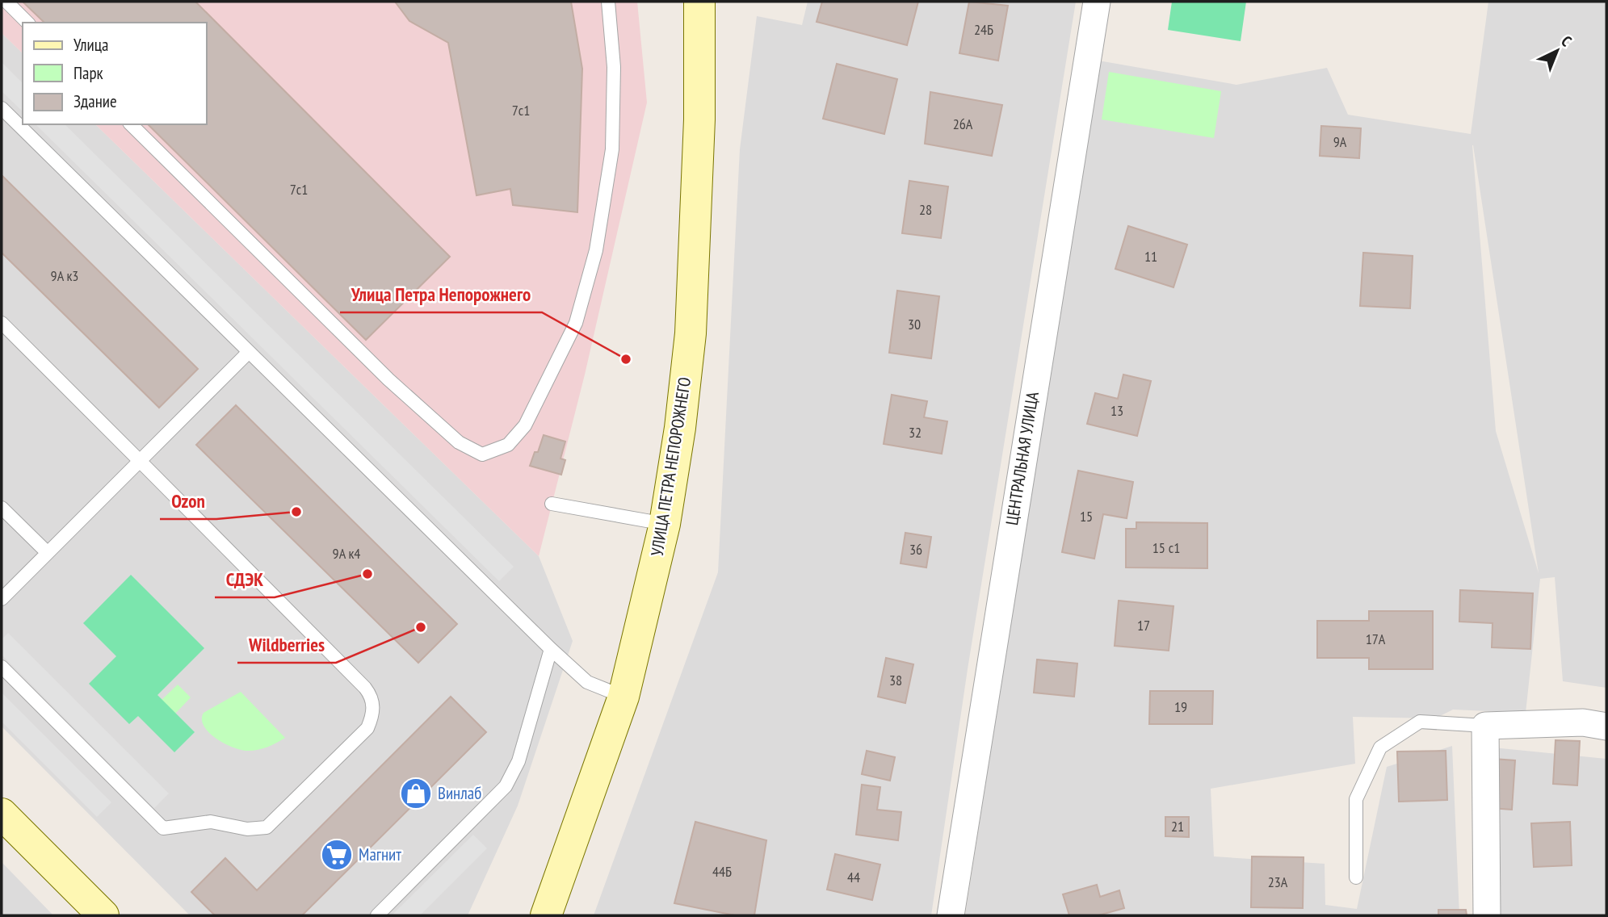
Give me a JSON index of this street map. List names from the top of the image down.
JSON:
{
  "streets": {
    "street": ["ЦЕНТРАЛЬНАЯ УЛИЦА", "УЛИЦА ПЕТРА НЕПОРОЖНЕГО"]
  },
  "places": {
    "other": [
      "Улица Петра Непорожнего",
      "Ozon",
      "СДЭК",
      "Wildberries"
    ],
    "shop": ["Винлаб"],
    "supermarket": ["Магнит"]
  },
  "house_numbers": [
    "24Б",
    "7с1",
    "26А",
    "9А",
    "7с1",
    "28",
    "11",
    "9А к3",
    "30",
    "13",
    "32",
    "15",
    "15 с1",
    "36",
    "9А к4",
    "17",
    "17А",
    "38",
    "19",
    "21",
    "44Б",
    "44",
    "23А"
  ],
  "legend": ["Улица", "Парк", "Здание"],
  "north": "top right"
}
